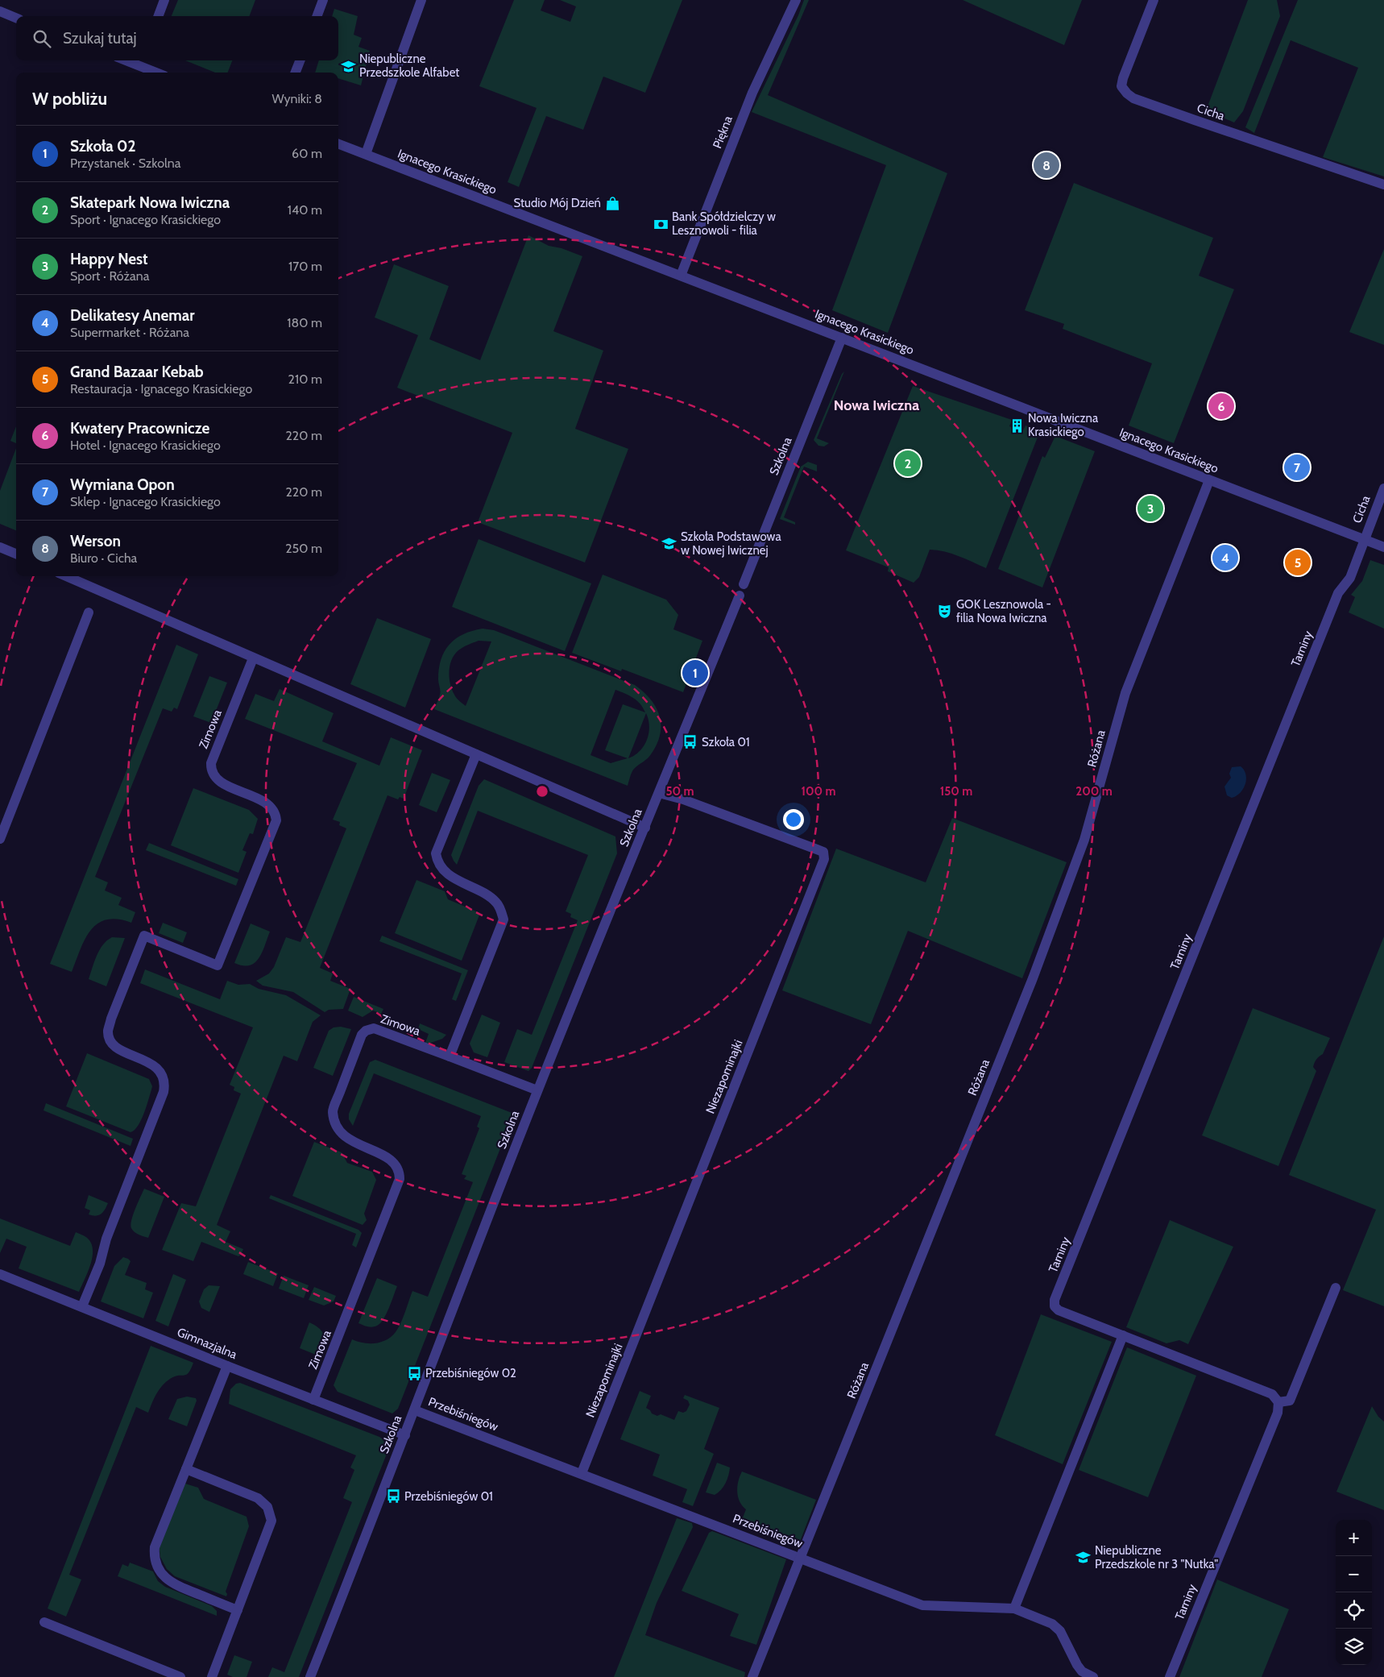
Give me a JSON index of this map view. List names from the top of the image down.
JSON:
{
  "streets": {
    "street": [
      "Cicha",
      "Piękna",
      "Ignacego Krasickiego",
      "Szkolna",
      "Tarniny",
      "Zimowa",
      "Różana",
      "Niezapominajki",
      "Gimnazjalna",
      "Przebiśniegów"
    ]
  },
  "crossings": [
    ["Cicha", "Ignacego Krasickiego"],
    ["Cicha", "Tarniny"],
    ["Piękna", "Ignacego Krasickiego"],
    ["Ignacego Krasickiego", "Szkolna"],
    ["Ignacego Krasickiego", "Tarniny"],
    ["Ignacego Krasickiego", "Różana"],
    ["Szkolna", "Zimowa"],
    ["Szkolna", "Niezapominajki"],
    ["Szkolna", "Gimnazjalna"],
    ["Szkolna", "Przebiśniegów"],
    ["Zimowa", "Gimnazjalna"],
    ["Różana", "Przebiśniegów"],
    ["Niezapominajki", "Przebiśniegów"]
  ],
  "districts": ["Nowa Iwiczna"],
  "places": {
    "school or university": ["Niepubliczne Przedszkole Alfabet", "Szkoła Podstawowa w Nowej Iwicznej", "Niepubliczne Przedszkole nr 3 \"Nutka\""],
    "shop": ["Studio Mój Dzień"],
    "bank": ["Bank Spółdzielczy w Lesznowoli - filia"],
    "building": ["Nowa Iwiczna Krasickiego"],
    "theatre": ["GOK Lesznowola - filia Nowa Iwiczna"],
    "bus stop": ["Szkoła 01", "Przebiśniegów 02", "Przebiśniegów 01"]
  },
  "page": {
    "search": "Szukaj tutaj",
    "heading": ["W pobliżu", "Wyniki: 8"],
    "list": [
      {
        "mark": "1",
        "name": "Szkoła 02",
        "note": "Przystanek · Szkolna",
        "value": "60 m"
      },
      {
        "mark": "2",
        "name": "Skatepark Nowa Iwiczna",
        "note": "Sport · Ignacego Krasickiego",
        "value": "140 m"
      },
      {
        "mark": "3",
        "name": "Happy Nest",
        "note": "Sport · Różana",
        "value": "170 m"
      },
      {
        "mark": "4",
        "name": "Delikatesy Anemar",
        "note": "Supermarket · Różana",
        "value": "180 m"
      },
      {
        "mark": "5",
        "name": "Grand Bazaar Kebab",
        "note": "Restauracja · Ignacego Krasickiego",
        "value": "210 m"
      },
      {
        "mark": "6",
        "name": "Kwatery Pracownicze",
        "note": "Hotel · Ignacego Krasickiego",
        "value": "220 m"
      },
      {
        "mark": "7",
        "name": "Wymiana Opon",
        "note": "Sklep · Ignacego Krasickiego",
        "value": "220 m"
      },
      {
        "mark": "8",
        "name": "Werson",
        "note": "Biuro · Cicha",
        "value": "250 m"
      }
    ],
    "pins": [
      "8",
      "6",
      "2",
      "7",
      "3",
      "4",
      "5",
      "1"
    ],
    "map_buttons": ["+", "−"]
  },
  "rings": [
    "50 m",
    "100 m",
    "150 m",
    "200 m"
  ]
}
